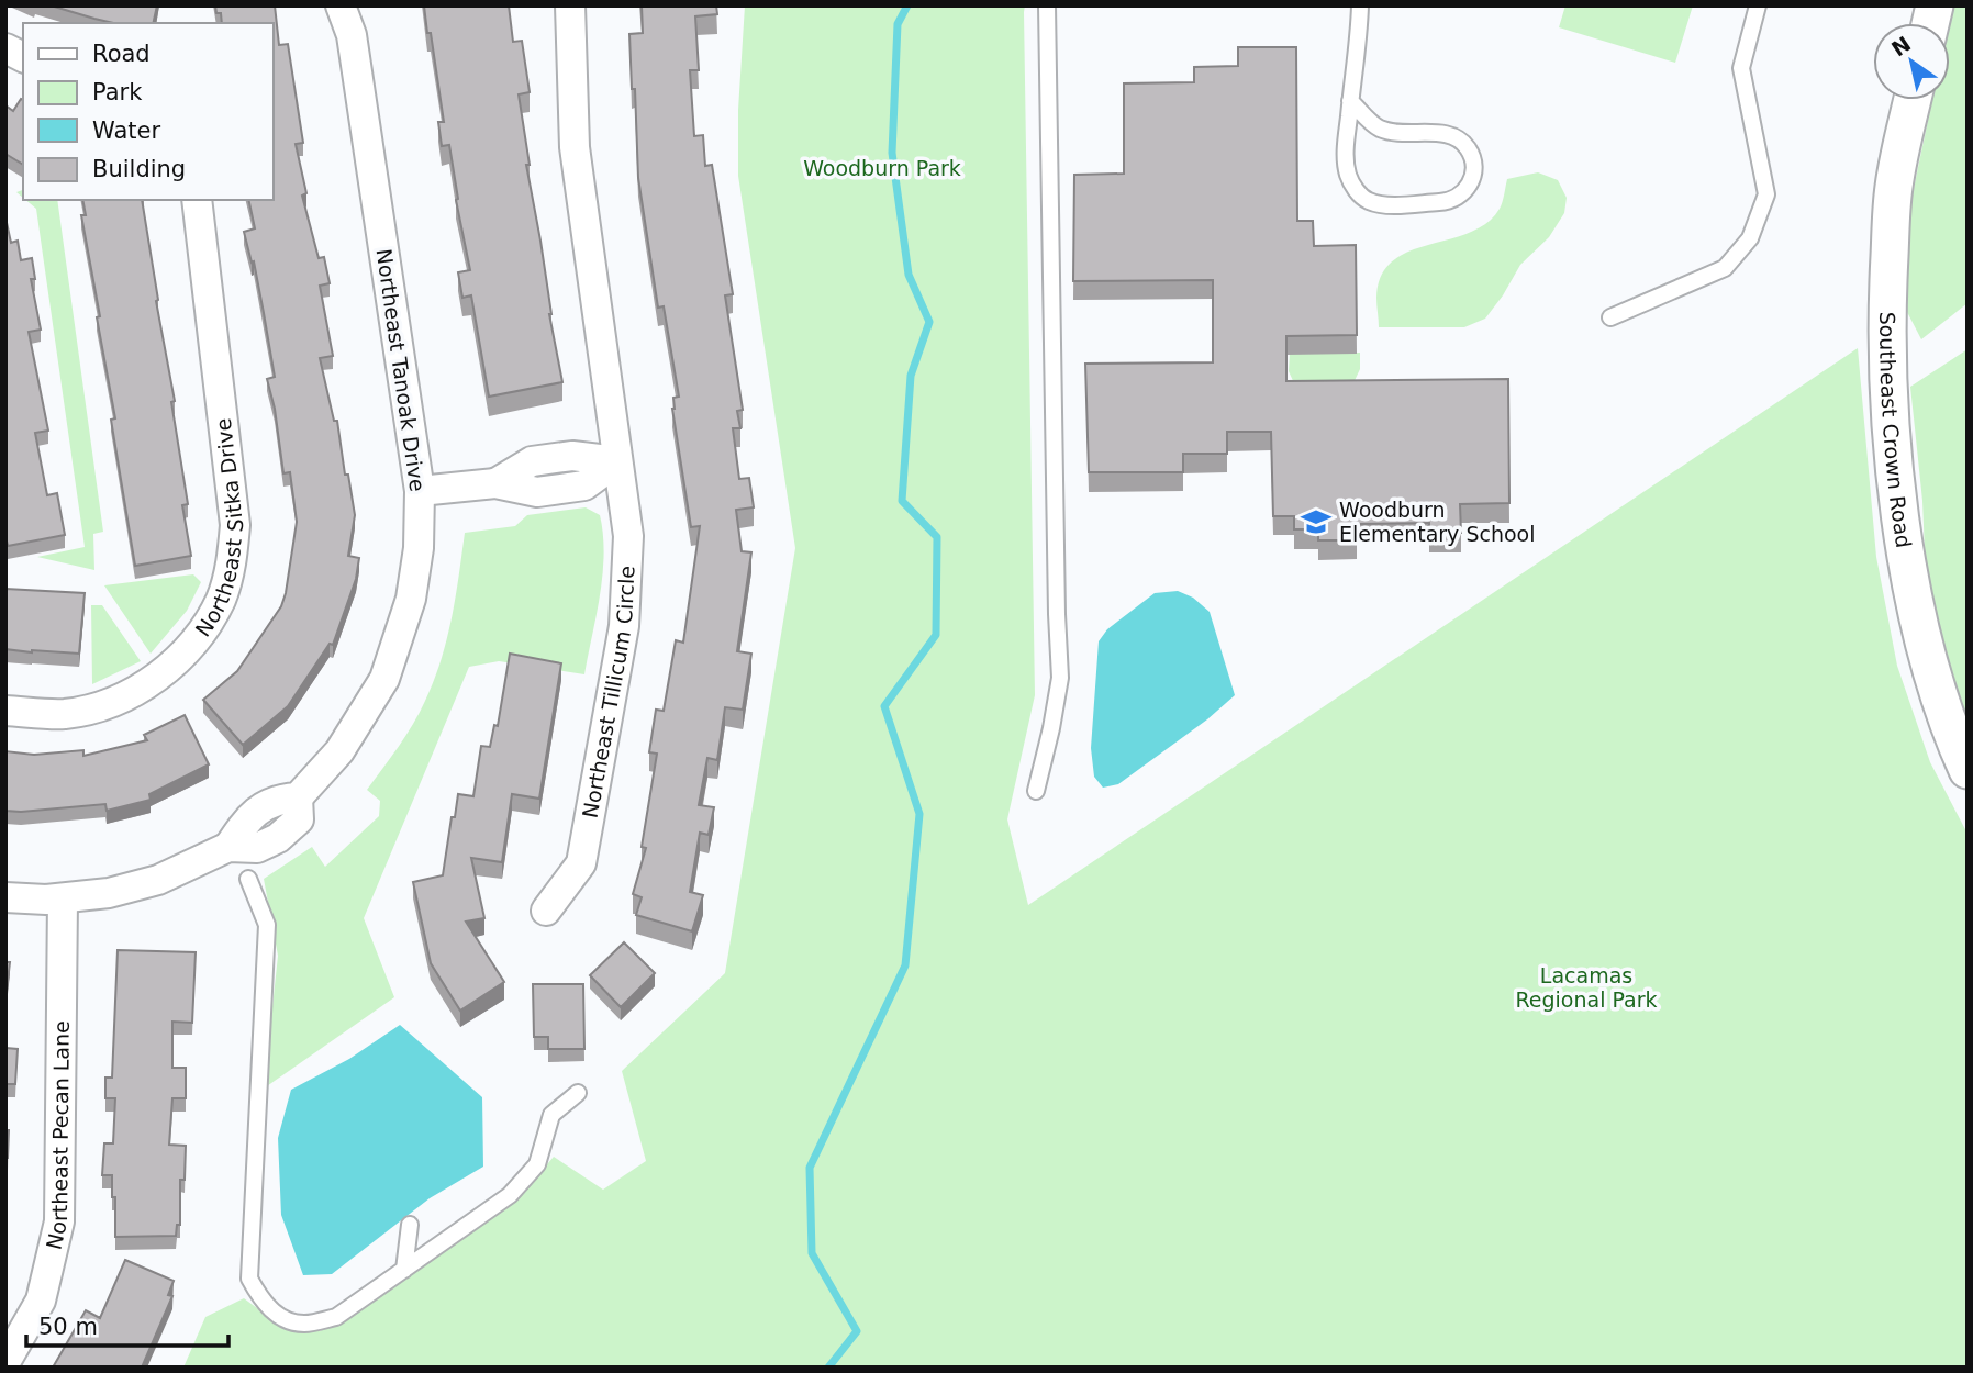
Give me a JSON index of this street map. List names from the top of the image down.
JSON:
{
  "streets": {
    "street": [
      "Northeast Tanoak Drive",
      "Southeast Crown Road",
      "Northeast Sitka Drive",
      "Northeast Tillicum Circle",
      "Northeast Pecan Lane"
    ]
  },
  "crossings": [
    ["Northeast Tanoak Drive", "Northeast Pecan Lane"]
  ],
  "parks": ["Woodburn Park", "Lacamas Regional Park"],
  "places": {
    "school or university": ["Woodburn Elementary School"]
  },
  "legend": [
    "Road",
    "Park",
    "Water",
    "Building"
  ],
  "scale_bar": "50 m",
  "north": "top left"
}
